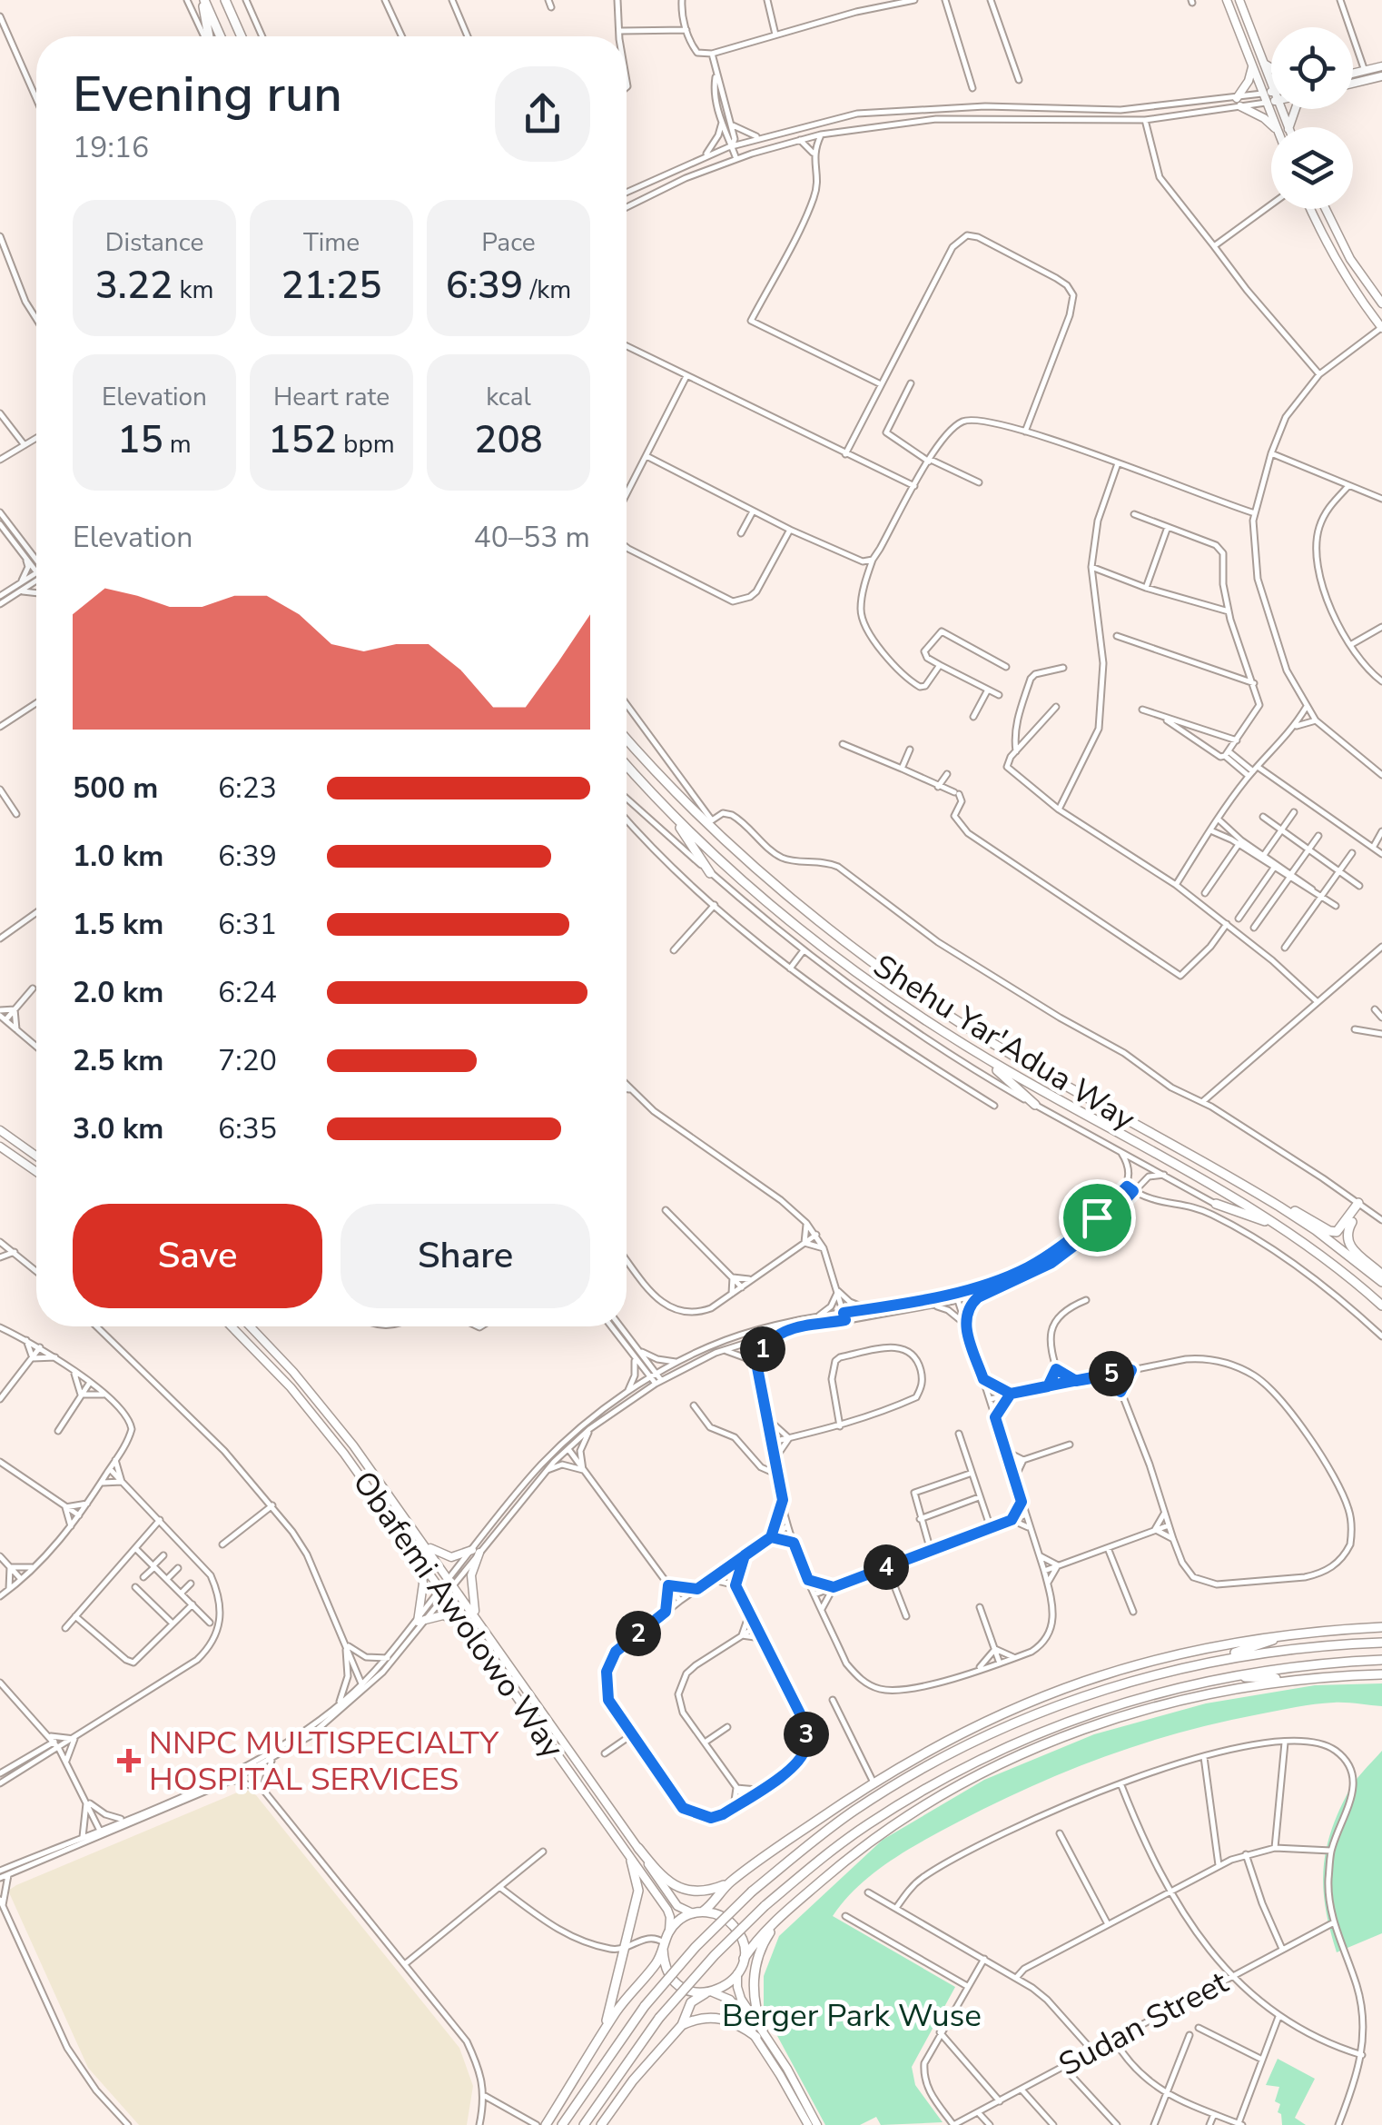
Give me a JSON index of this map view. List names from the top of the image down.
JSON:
{
  "streets": {
    "highway": ["Shehu Yar'Adua Way"],
    "main road": ["Obafemi Awolowo Way"],
    "street": ["Sudan Street"]
  },
  "parks": ["Berger Park Wuse"],
  "places": {
    "health": ["NNPC MULTISPECIALTY HOSPITAL SERVICES"]
  },
  "page": {
    "heading": ["Evening run", "19:16"],
    "stats": [
      ["Distance", "3.22 km"],
      ["Time", "21:25"],
      ["Pace", "6:39 /km"],
      ["Elevation", "15 m"],
      ["Heart rate", "152 bpm"],
      ["kcal", "208"]
    ],
    "chart": ["Elevation", "40–53 m"],
    "list": [
      {
        "name": "500 m",
        "note": "6:23"
      },
      {
        "name": "1.0 km",
        "note": "6:39"
      },
      {
        "name": "1.5 km",
        "note": "6:31"
      },
      {
        "name": "2.0 km",
        "note": "6:24"
      },
      {
        "name": "2.5 km",
        "note": "7:20"
      },
      {
        "name": "3.0 km",
        "note": "6:35"
      }
    ],
    "buttons": ["Save", "Share"],
    "pins": [
      "1",
      "5",
      "4",
      "2",
      "3"
    ]
  }
}
